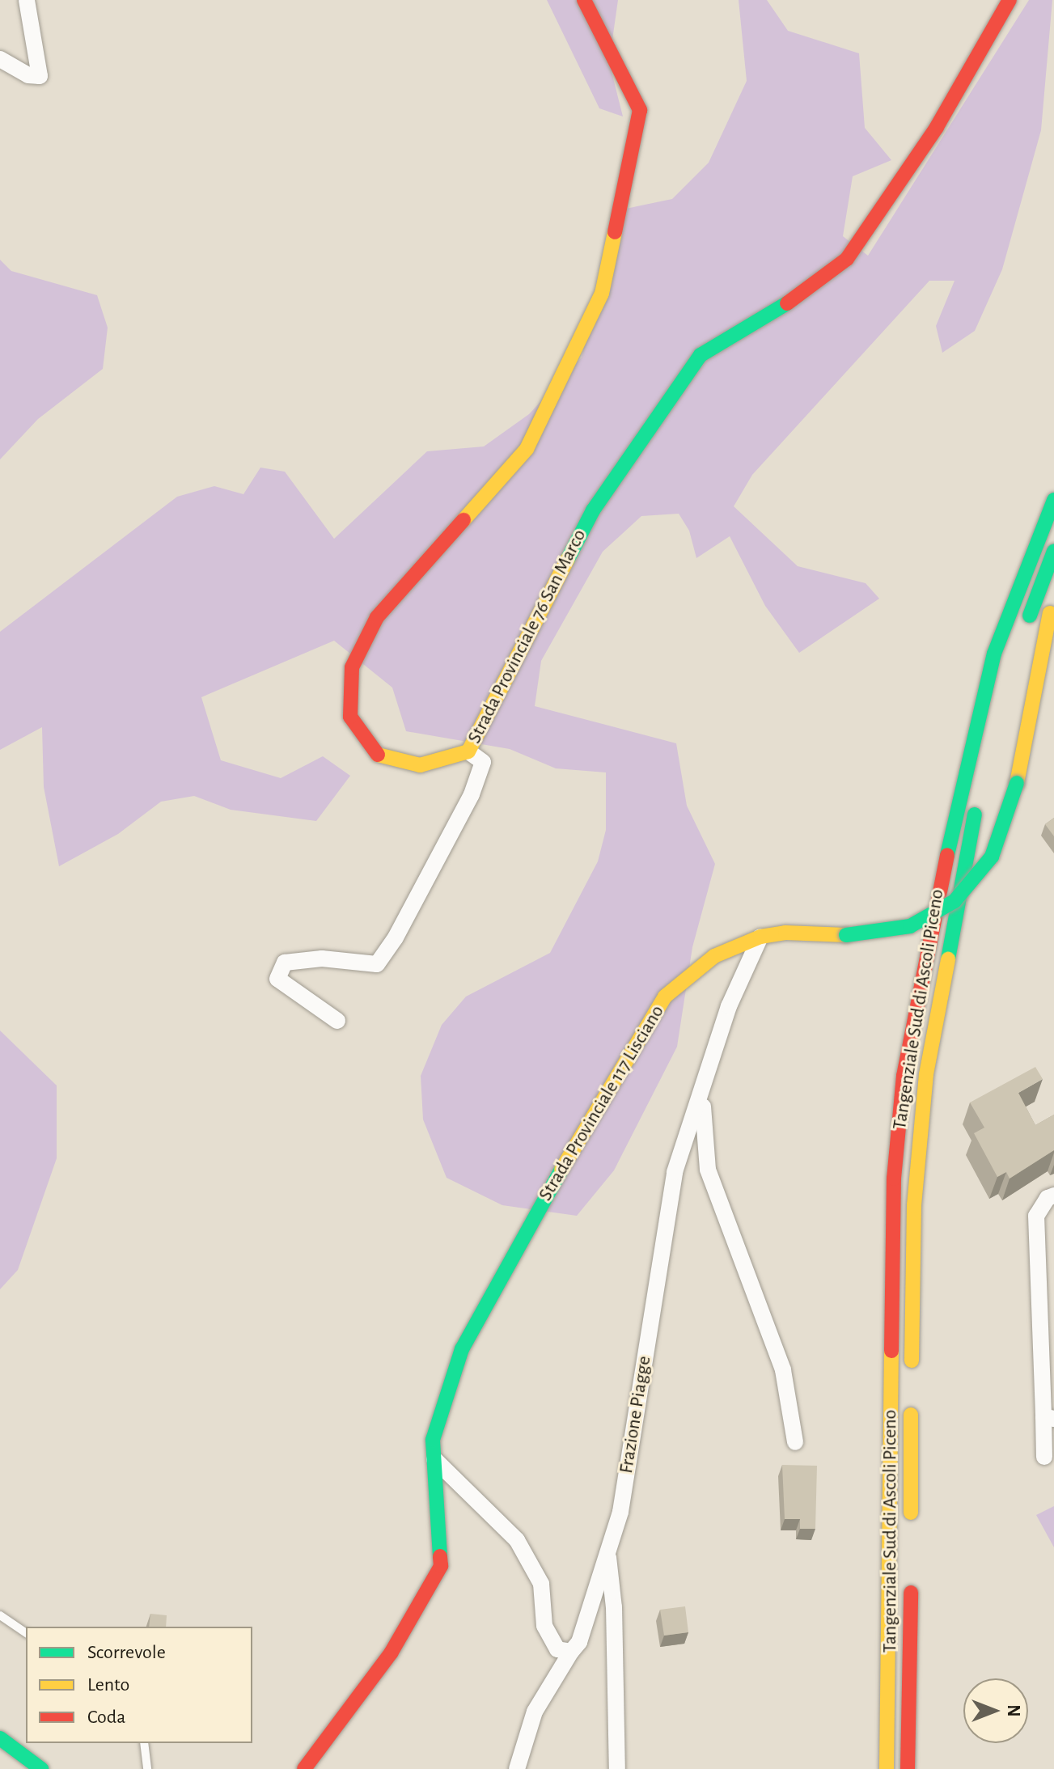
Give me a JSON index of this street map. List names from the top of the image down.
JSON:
{
  "streets": {
    "main road": ["Strada Provinciale 76 San Marco", "Tangenziale Sud di Ascoli Piceno", "Strada Provinciale 117 Lisciano"],
    "street": ["Frazione Piagge"]
  },
  "crossings": [
    ["Strada Provinciale 117 Lisciano", "Frazione Piagge"]
  ],
  "legend": ["Scorrevole", "Lento", "Coda"],
  "north": "right"
}
